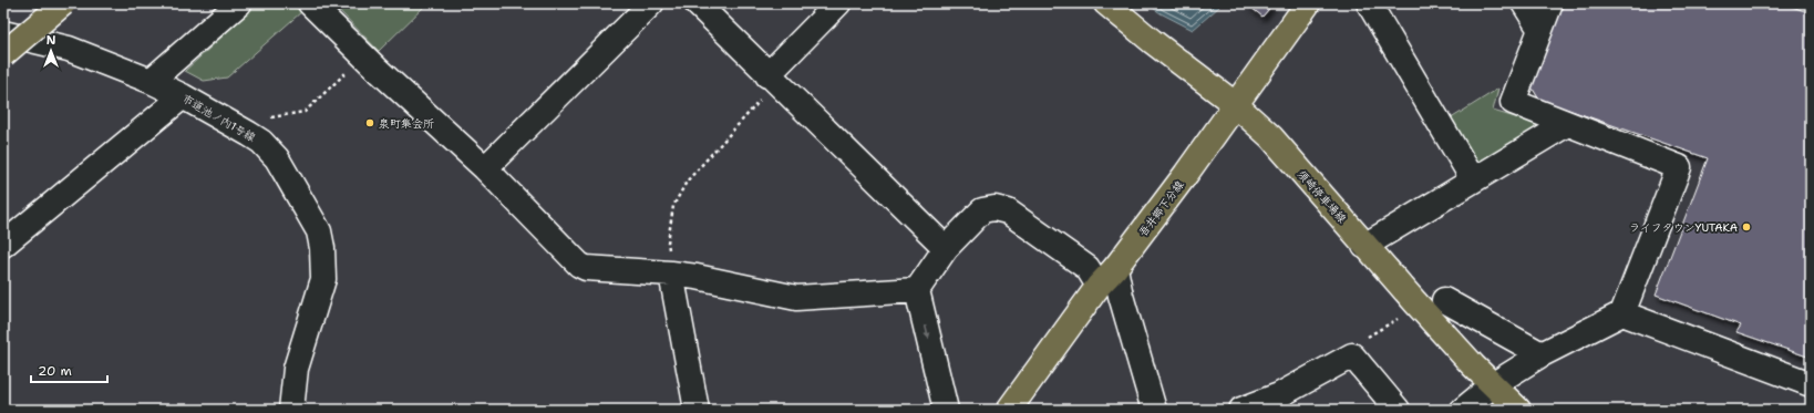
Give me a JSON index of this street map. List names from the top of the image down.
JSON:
{
  "streets": {
    "main road": ["須崎停車場線", "吾井郷下分線"],
    "street": ["市道池ノ内1号線"]
  },
  "crossings": [
    ["須崎停車場線", "吾井郷下分線"]
  ],
  "places": ["泉町集会所", "ライフタウンYUTAKA"],
  "scale_bar": "20 m",
  "north": "top"
}
